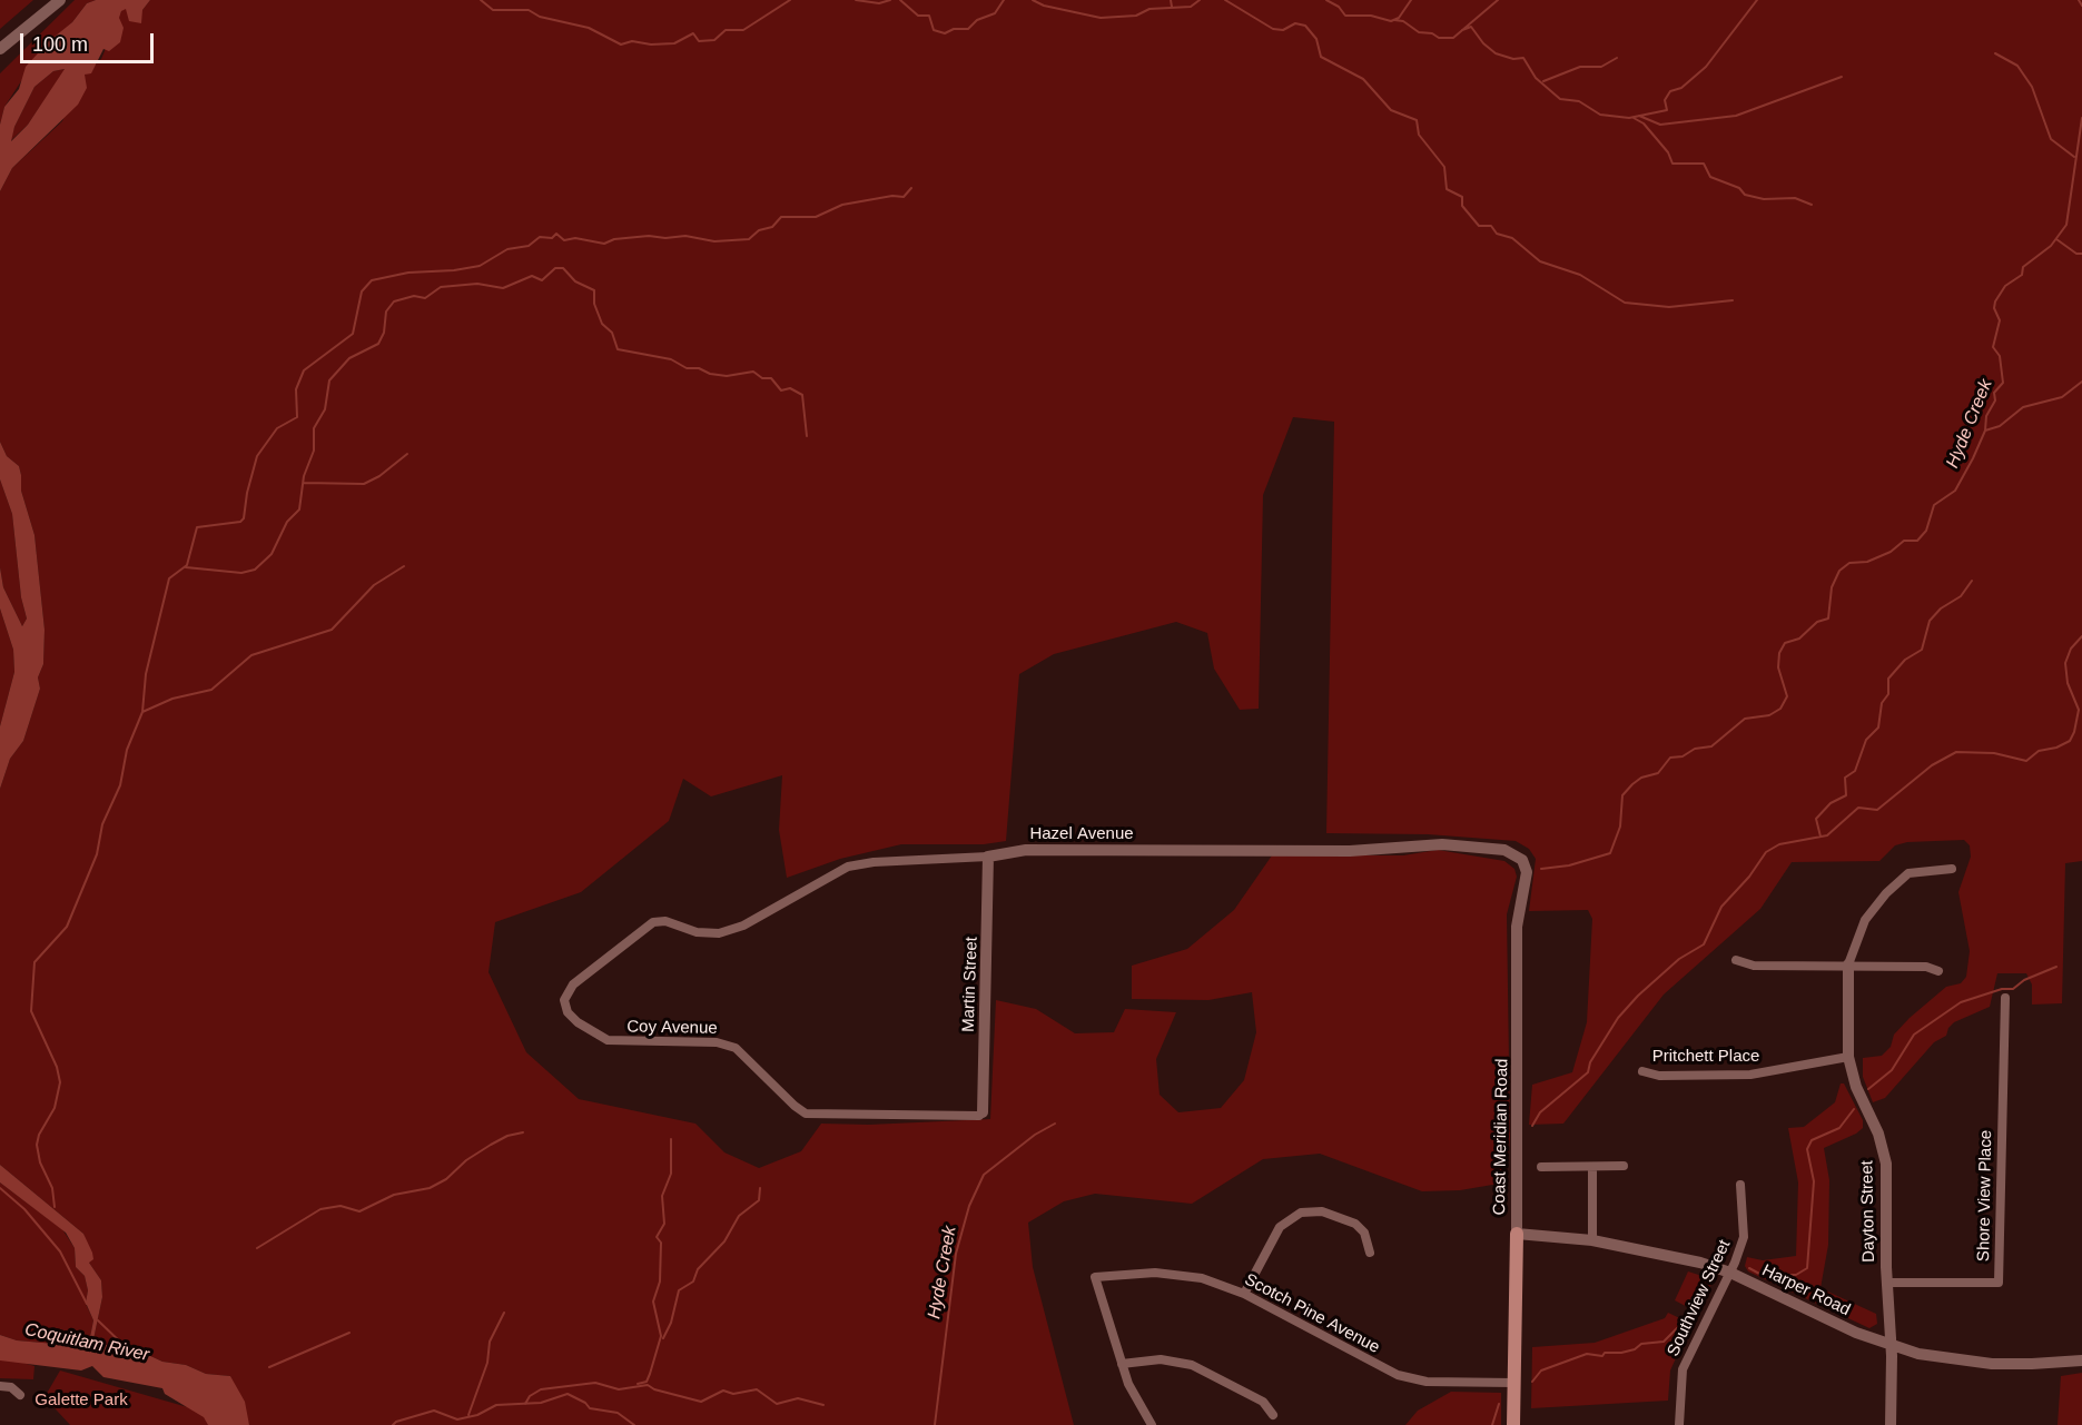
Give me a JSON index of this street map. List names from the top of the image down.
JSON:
{
  "streets": {
    "main road": ["Coast Meridian Road"],
    "street": [
      "Hazel Avenue",
      "Martin Street",
      "Coy Avenue",
      "Pritchett Place",
      "Shore View Place",
      "Dayton Street",
      "Harper Road",
      "Southview Street",
      "Scotch Pine Avenue"
    ]
  },
  "crossings": [
    ["Hazel Avenue", "Martin Street"],
    ["Hazel Avenue", "Coy Avenue"],
    ["Hazel Avenue", "Coast Meridian Road"],
    ["Martin Street", "Coy Avenue"],
    ["Pritchett Place", "Dayton Street"],
    ["Coast Meridian Road", "Harper Road"],
    ["Coast Meridian Road", "Scotch Pine Avenue"],
    ["Shore View Place", "Dayton Street"],
    ["Dayton Street", "Harper Road"],
    ["Harper Road", "Southview Street"]
  ],
  "water": ["Hyde Creek", "Coquitlam River"],
  "parks": ["Galette Park"],
  "scale_bar": "100 m"
}
